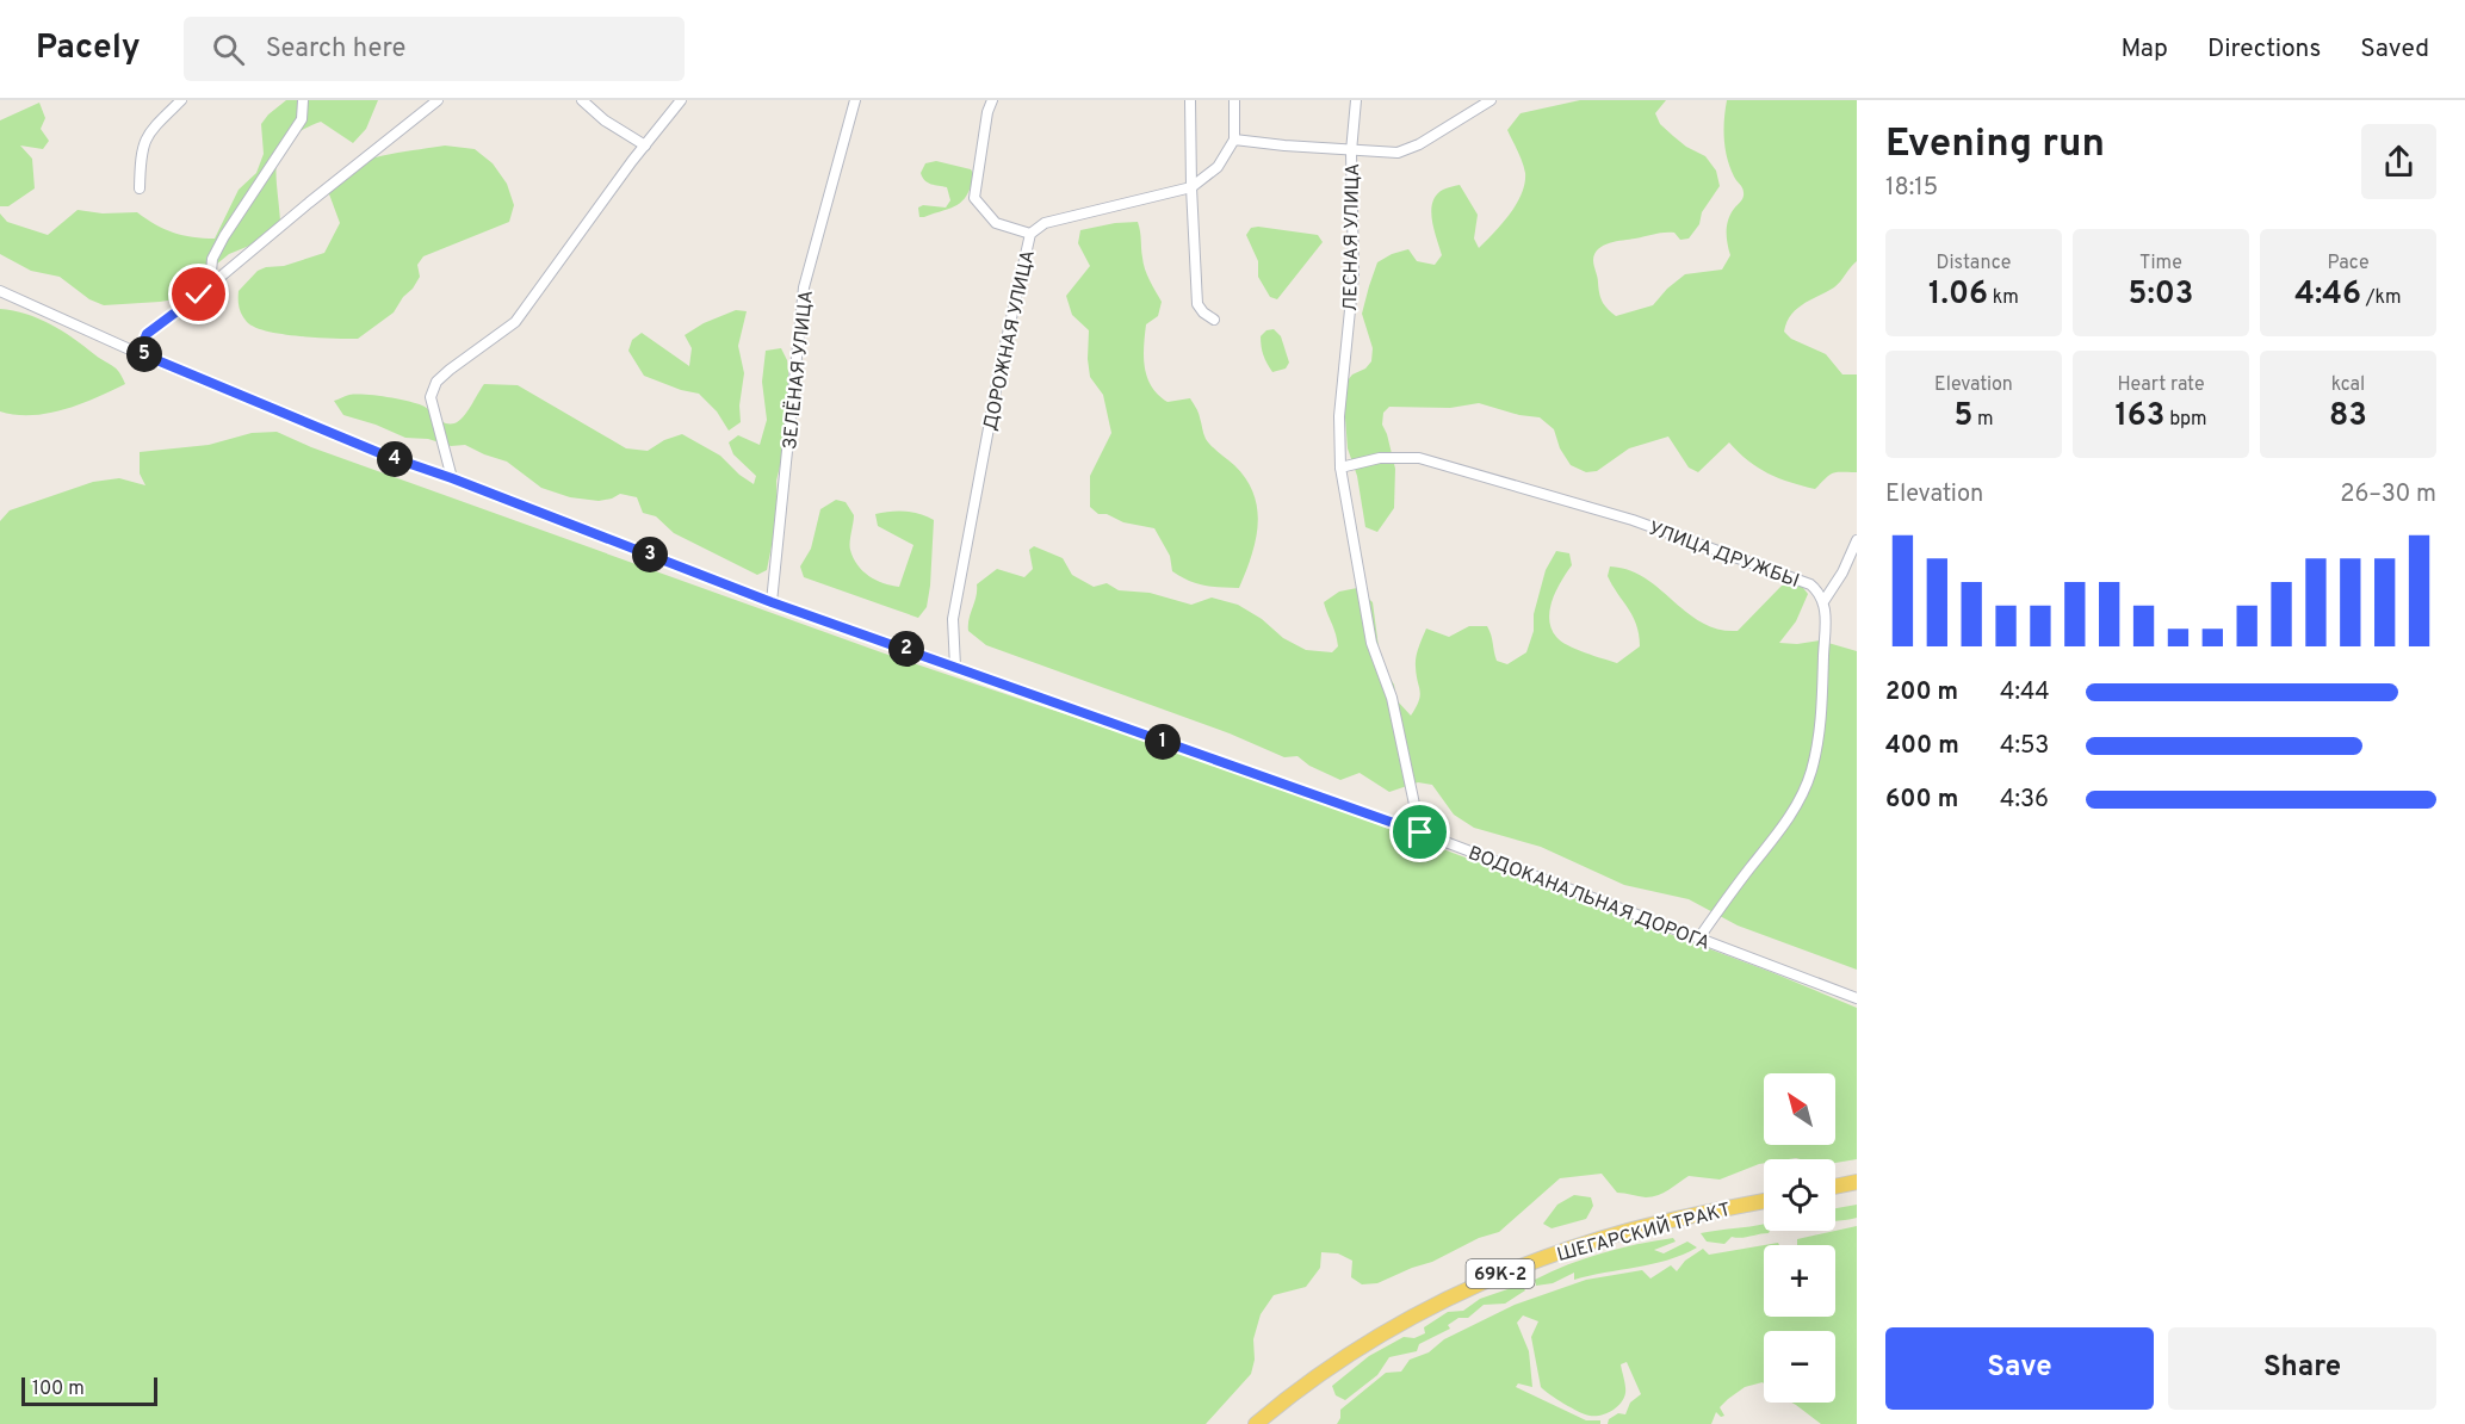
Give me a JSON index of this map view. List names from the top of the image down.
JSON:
{
  "streets": {
    "main road": ["ШЕГАРСКИЙ ТРАКТ", "69К-2"],
    "street": [
      "ЛЕСНАЯ УЛИЦА",
      "ДОРОЖНАЯ УЛИЦА",
      "ЗЕЛЁНАЯ УЛИЦА",
      "УЛИЦА ДРУЖБЫ",
      "ВОДОКАНАЛЬНАЯ ДОРОГА"
    ]
  },
  "crossings": [
    ["ЛЕСНАЯ УЛИЦА", "УЛИЦА ДРУЖБЫ"],
    ["ЛЕСНАЯ УЛИЦА", "ВОДОКАНАЛЬНАЯ ДОРОГА"],
    ["ДОРОЖНАЯ УЛИЦА", "ВОДОКАНАЛЬНАЯ ДОРОГА"],
    ["ЗЕЛЁНАЯ УЛИЦА", "ВОДОКАНАЛЬНАЯ ДОРОГА"]
  ],
  "scale_bar": "100 m",
  "north": "top left",
  "page": {
    "header": "Pacely",
    "search": "Search here",
    "nav": ["Map", "Directions", "Saved"],
    "heading": ["Evening run", "18:15"],
    "stats": [
      ["Distance", "1.06 km"],
      ["Time", "5:03"],
      ["Pace", "4:46 /km"],
      ["Elevation", "5 m"],
      ["Heart rate", "163 bpm"],
      ["kcal", "83"]
    ],
    "pins": [
      "5",
      "4",
      "3",
      "2",
      "1"
    ],
    "chart": ["Elevation", "26–30 m"],
    "list": [
      {
        "name": "200 m",
        "note": "4:44"
      },
      {
        "name": "400 m",
        "note": "4:53"
      },
      {
        "name": "600 m",
        "note": "4:36"
      }
    ],
    "map_buttons": ["+", "−"],
    "buttons": ["Save", "Share"],
    "scale": "100 m"
  }
}
